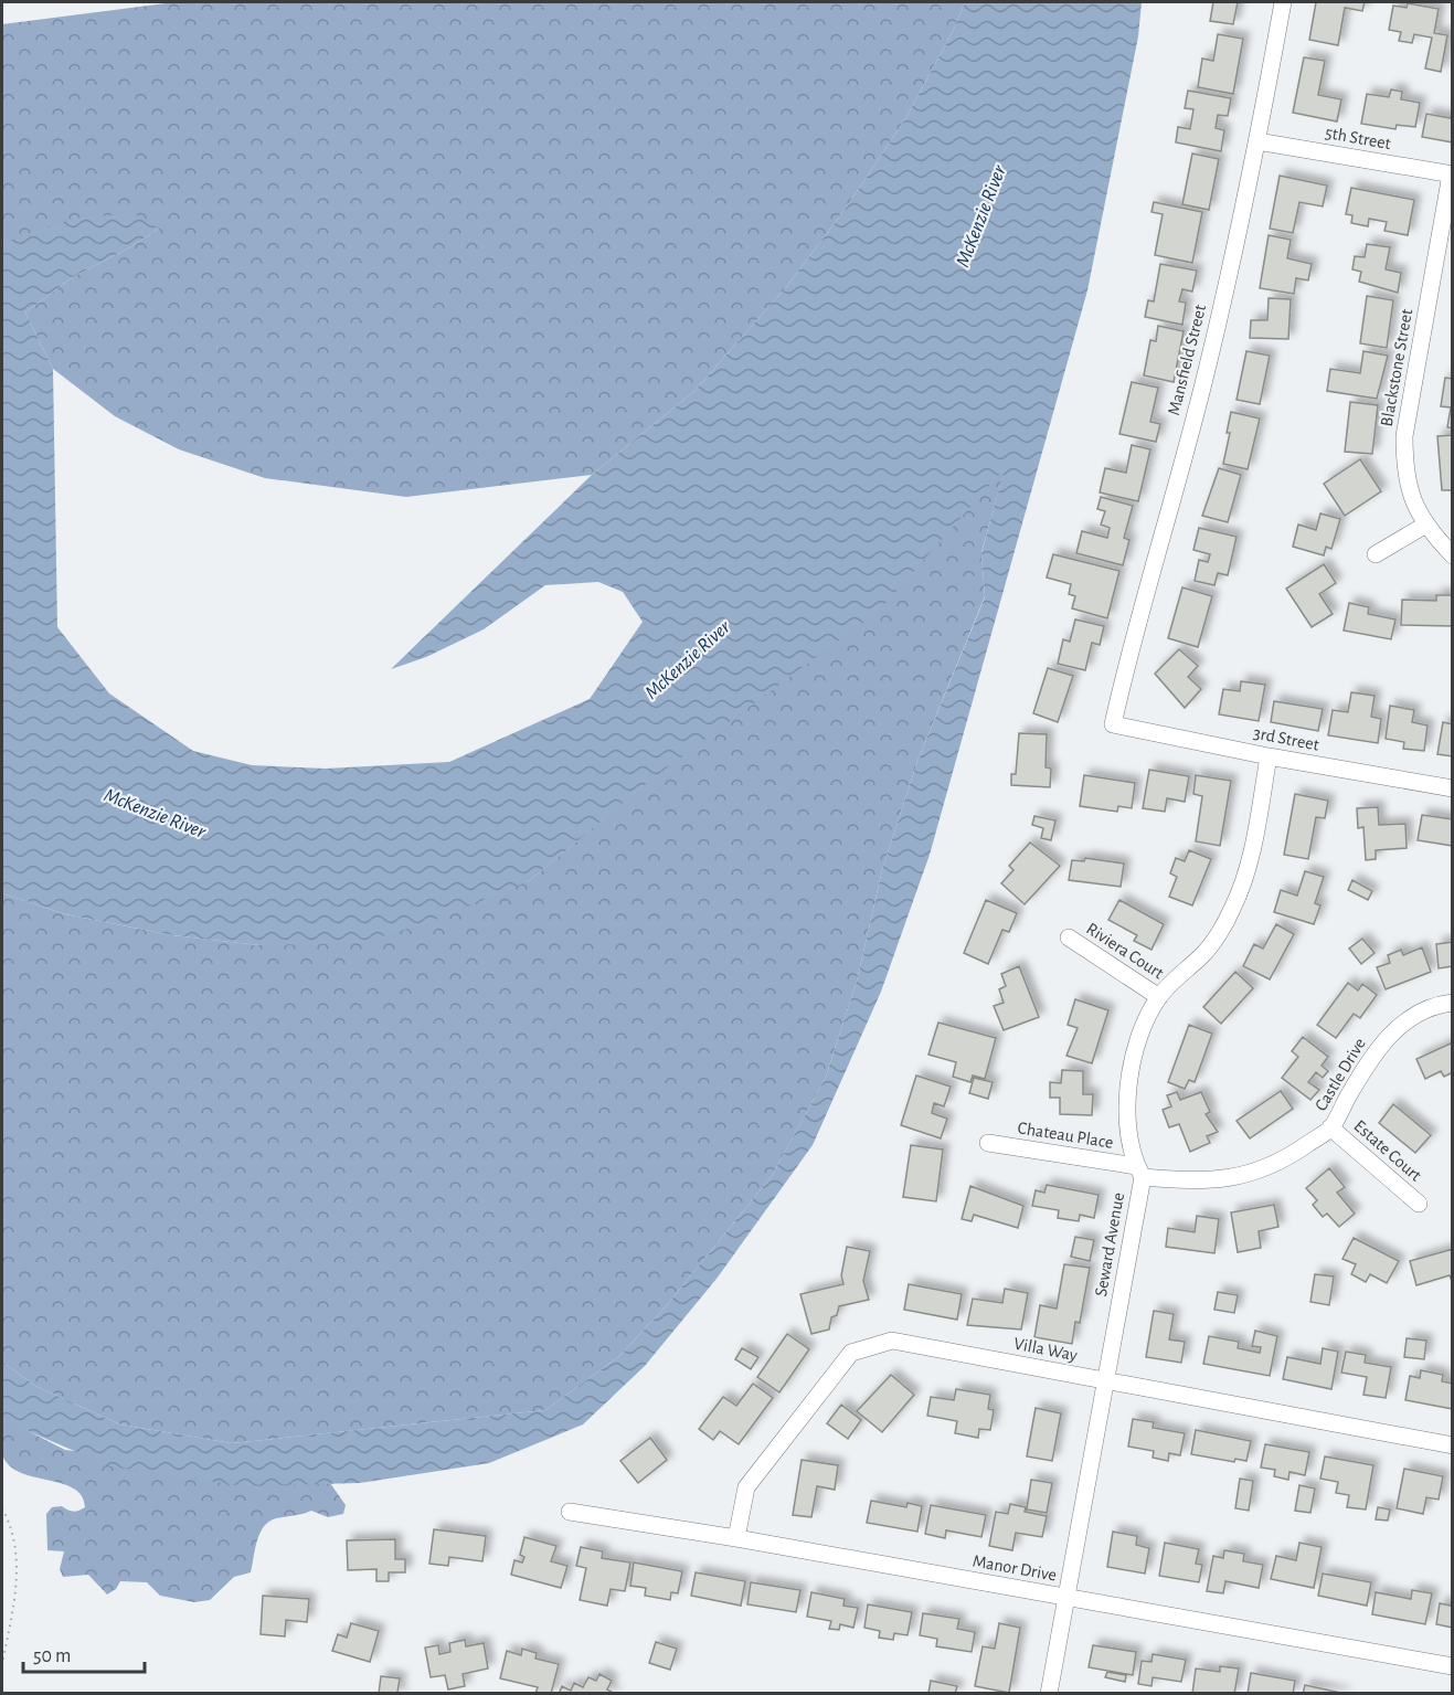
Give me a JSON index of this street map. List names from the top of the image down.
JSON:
{
  "streets": {
    "street": [
      "5th Street",
      "Mansfield Street",
      "Blackstone Street",
      "3rd Street",
      "Riviera Court",
      "Castle Drive",
      "Chateau Place",
      "Estate Court",
      "Seward Avenue",
      "Villa Way",
      "Manor Drive"
    ]
  },
  "crossings": [
    ["5th Street", "Mansfield Street"],
    ["5th Street", "Blackstone Street"],
    ["Mansfield Street", "3rd Street"],
    ["3rd Street", "Seward Avenue"],
    ["Riviera Court", "Seward Avenue"],
    ["Castle Drive", "Chateau Place"],
    ["Castle Drive", "Estate Court"],
    ["Castle Drive", "Seward Avenue"],
    ["Chateau Place", "Seward Avenue"],
    ["Seward Avenue", "Villa Way"],
    ["Seward Avenue", "Manor Drive"],
    ["Villa Way", "Manor Drive"]
  ],
  "water": ["McKenzie River"],
  "scale_bar": "50 m"
}
